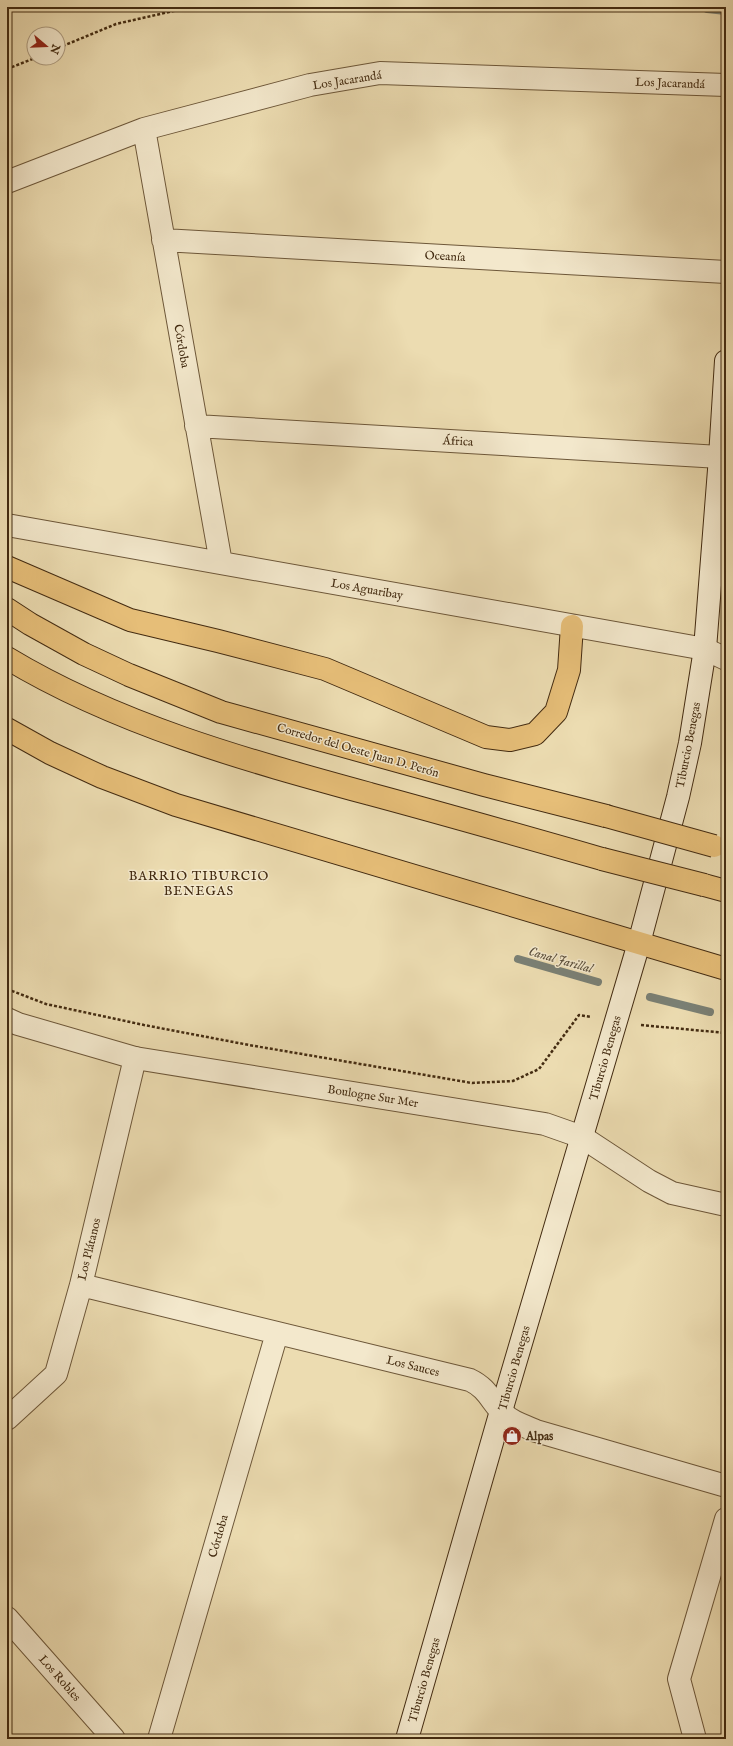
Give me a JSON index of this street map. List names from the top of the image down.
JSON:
{
  "streets": {
    "highway": ["Corredor del Oeste Juan D. Perón"],
    "street": [
      "Los Jacarandá",
      "Oceanía",
      "Córdoba",
      "África",
      "Los Aguaribay",
      "Tiburcio Benegas",
      "Boulogne Sur Mer",
      "Los Plátanos",
      "Los Sauces",
      "Los Robles"
    ]
  },
  "crossings": [
    ["Los Jacarandá", "Córdoba"],
    ["Oceanía", "Córdoba"],
    ["Córdoba", "África"],
    ["Córdoba", "Los Aguaribay"],
    ["Córdoba", "Los Sauces"],
    ["África", "Tiburcio Benegas"],
    ["Los Aguaribay", "Tiburcio Benegas"],
    ["Tiburcio Benegas", "Boulogne Sur Mer"],
    ["Tiburcio Benegas", "Los Sauces"],
    ["Boulogne Sur Mer", "Los Plátanos"],
    ["Los Plátanos", "Los Sauces"]
  ],
  "districts": ["BARRIO TIBURCIO BENEGAS"],
  "water": ["Canal Jarillal"],
  "places": {
    "shop": ["Alpas"]
  },
  "north": "right"
}
